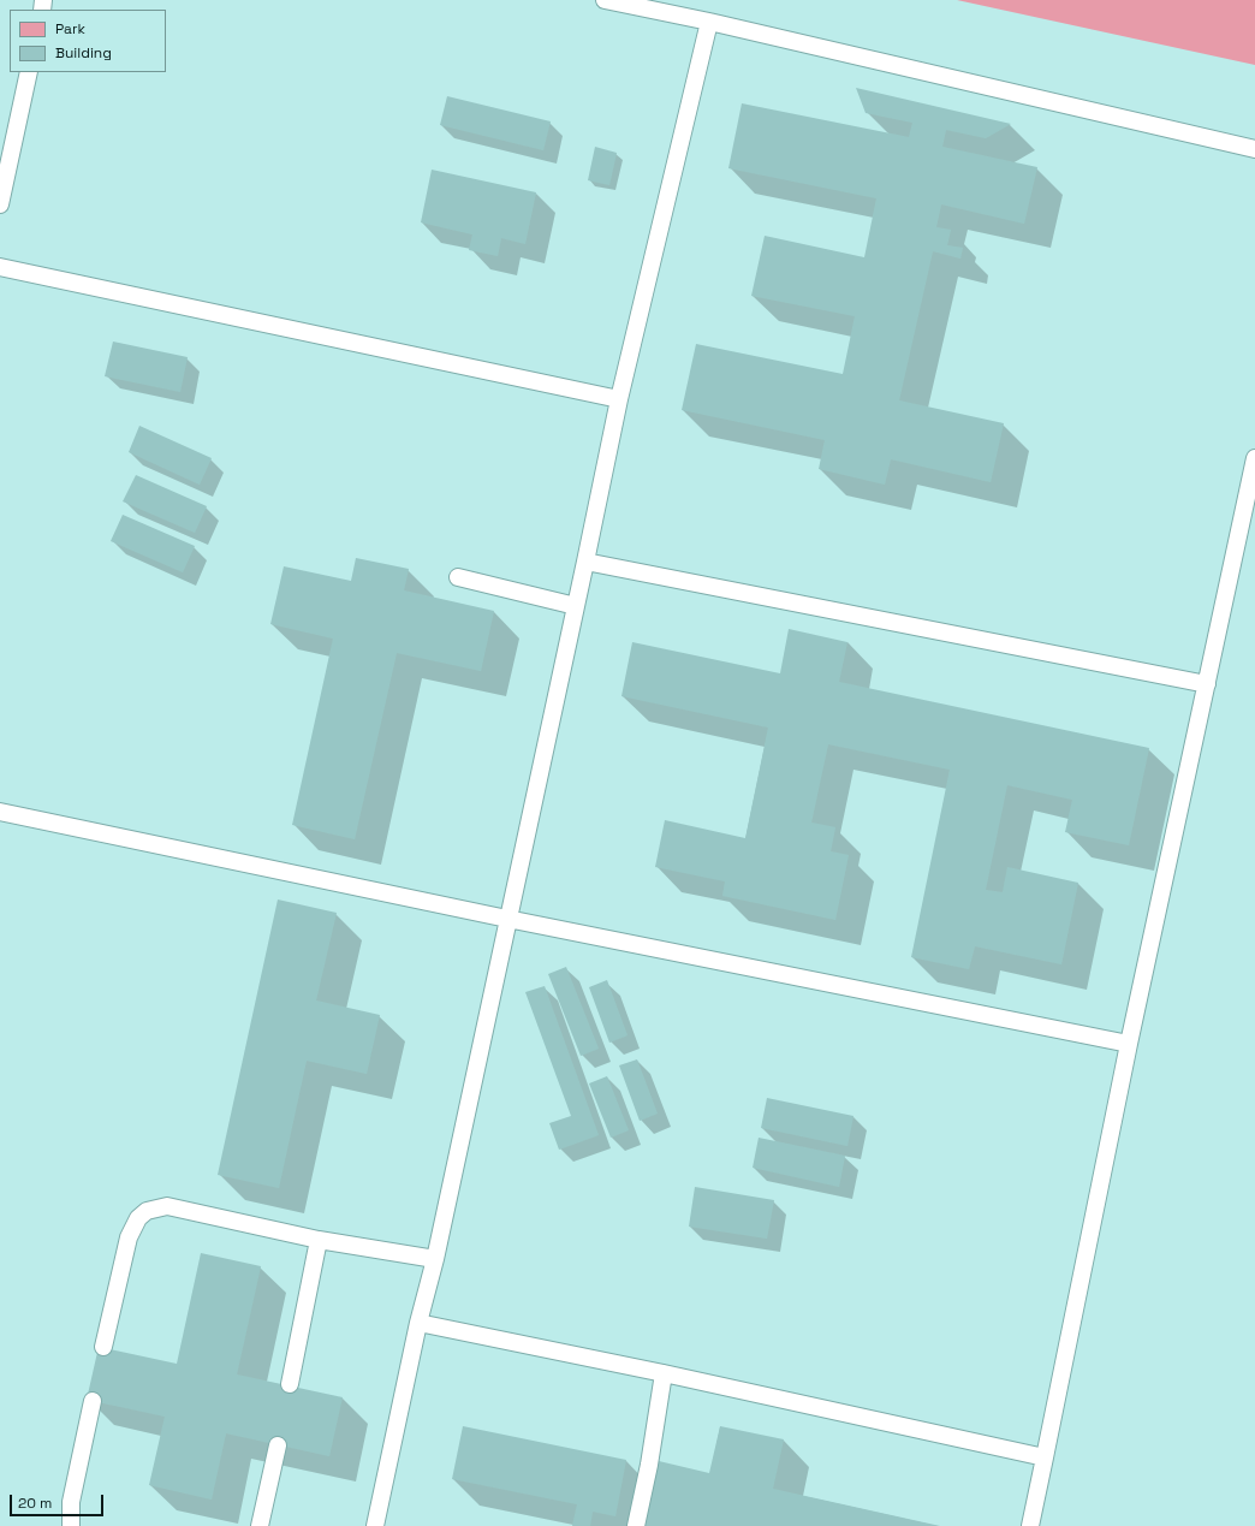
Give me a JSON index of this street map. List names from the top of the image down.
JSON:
{
  "legend": ["Park", "Building"],
  "scale_bar": "20 m"
}
